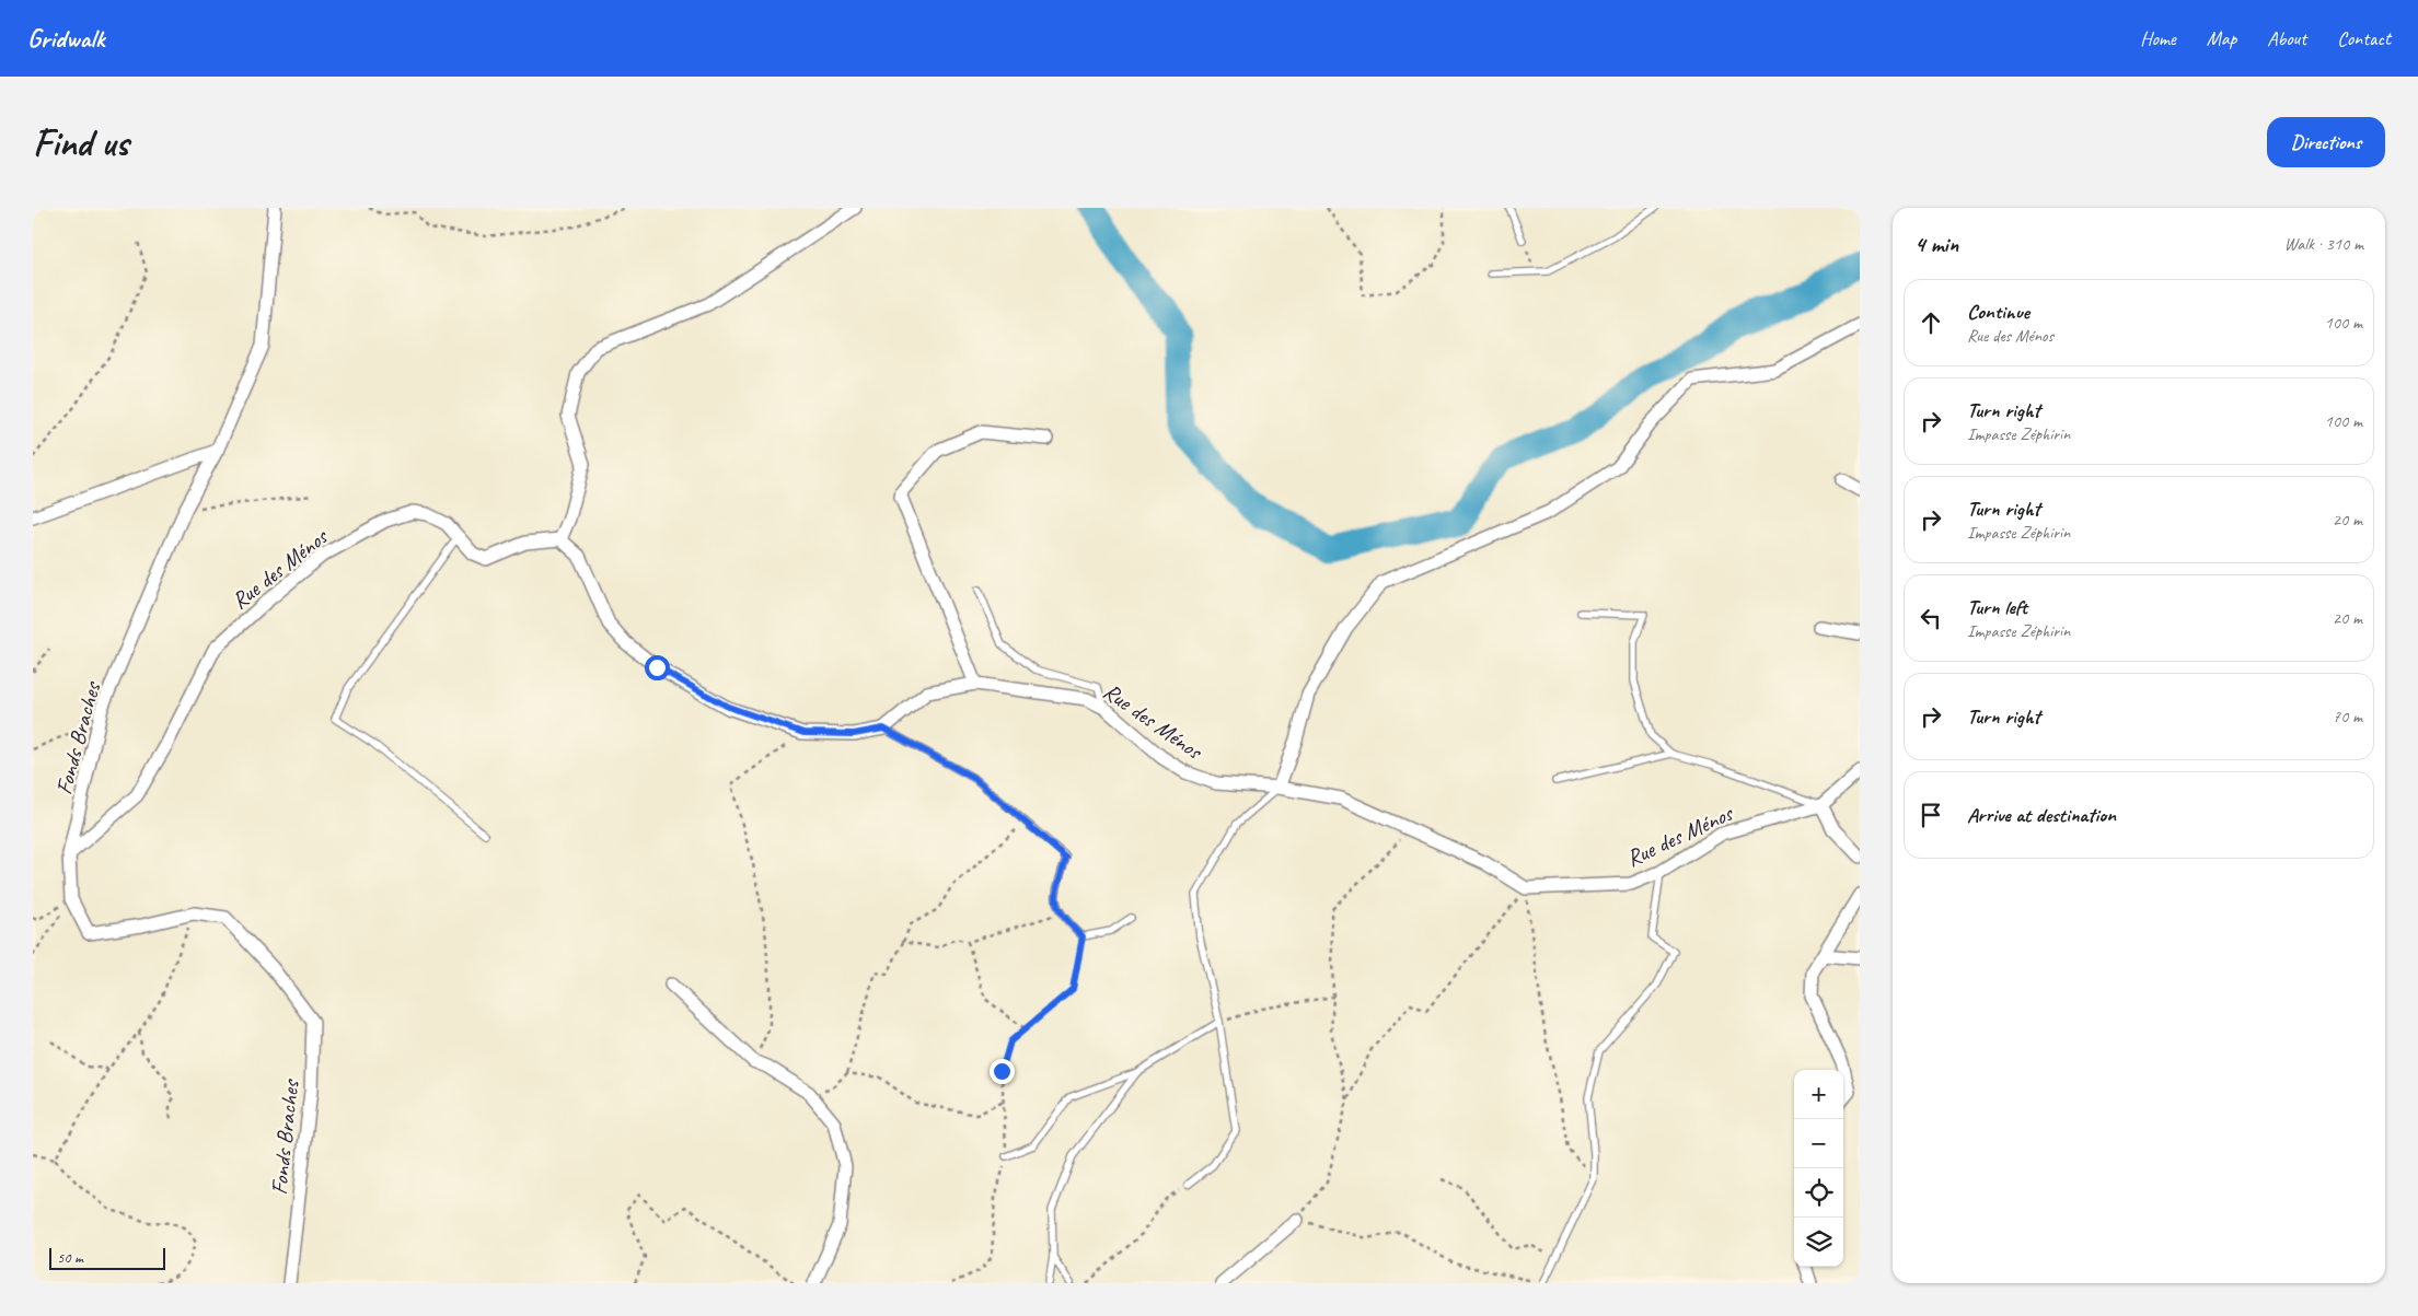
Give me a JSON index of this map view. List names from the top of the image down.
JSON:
{
  "streets": {
    "street": ["Rue des Ménos", "Fonds Braches"]
  },
  "crossings": [
    ["Rue des Ménos", "Fonds Braches"]
  ],
  "scale_bar": "50 m",
  "page": {
    "header": "Gridwalk",
    "nav": [
      "Home",
      "Map",
      "About",
      "Contact"
    ],
    "buttons": "Directions",
    "title": "Find us",
    "heading": ["4 min", "Walk · 310 m"],
    "list": [
      ["Continue", "Rue des Ménos", "100 m"],
      ["Turn right", "Impasse Zéphirin", "100 m"],
      ["Turn right", "Impasse Zéphirin", "20 m"],
      ["Turn left", "Impasse Zéphirin", "20 m"],
      ["Turn right", "70 m"],
      "Arrive at destination"
    ],
    "map_buttons": ["+", "−"],
    "scale": "50 m"
  }
}
